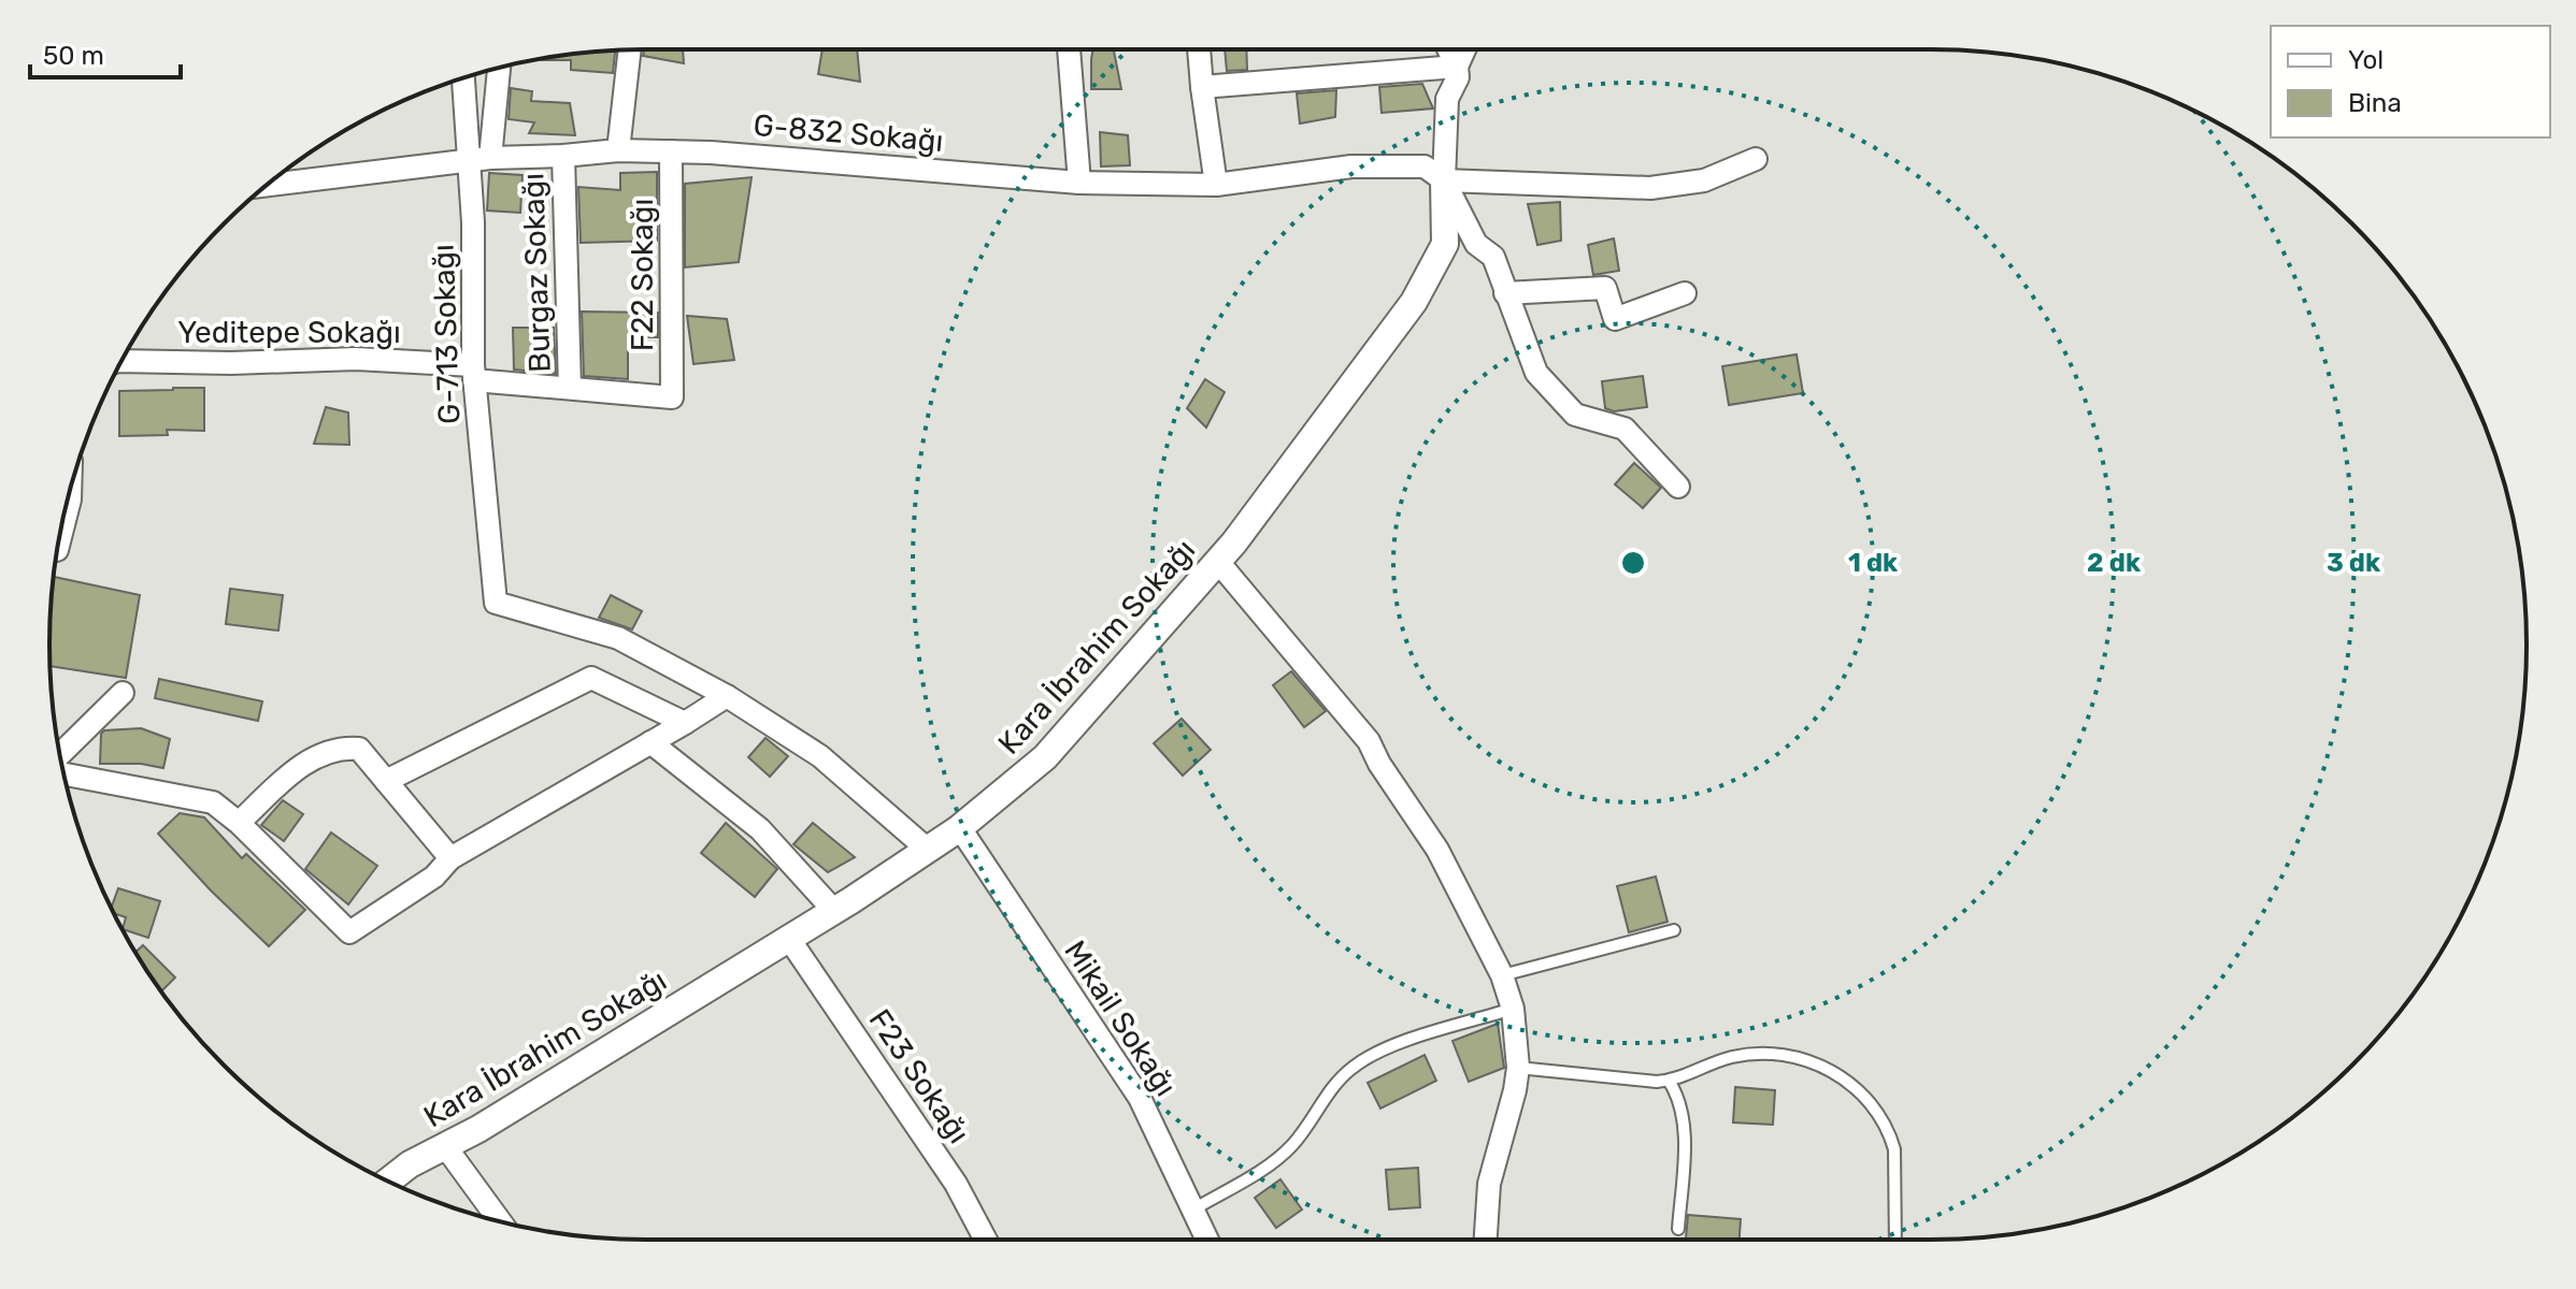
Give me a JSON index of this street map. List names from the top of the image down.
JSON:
{
  "streets": {
    "street": [
      "G-832 Sokağı",
      "Burgaz Sokağı",
      "F22 Sokağı",
      "Yeditepe Sokağı",
      "G-713 Sokağı",
      "Kara İbrahim Sokağı",
      "Mikail Sokağı",
      "F23 Sokağı"
    ]
  },
  "crossings": [
    ["G-832 Sokağı", "Burgaz Sokağı"],
    ["G-832 Sokağı", "F22 Sokağı"],
    ["G-832 Sokağı", "G-713 Sokağı"],
    ["G-832 Sokağı", "Kara İbrahim Sokağı"],
    ["Burgaz Sokağı", "Yeditepe Sokağı"],
    ["F22 Sokağı", "Yeditepe Sokağı"],
    ["Yeditepe Sokağı", "G-713 Sokağı"],
    ["Kara İbrahim Sokağı", "Mikail Sokağı"],
    ["Kara İbrahim Sokağı", "F23 Sokağı"]
  ],
  "legend": ["Yol", "Bina"],
  "scale_bar": "50 m",
  "rings": ["1 dk", "2 dk", "3 dk"]
}
